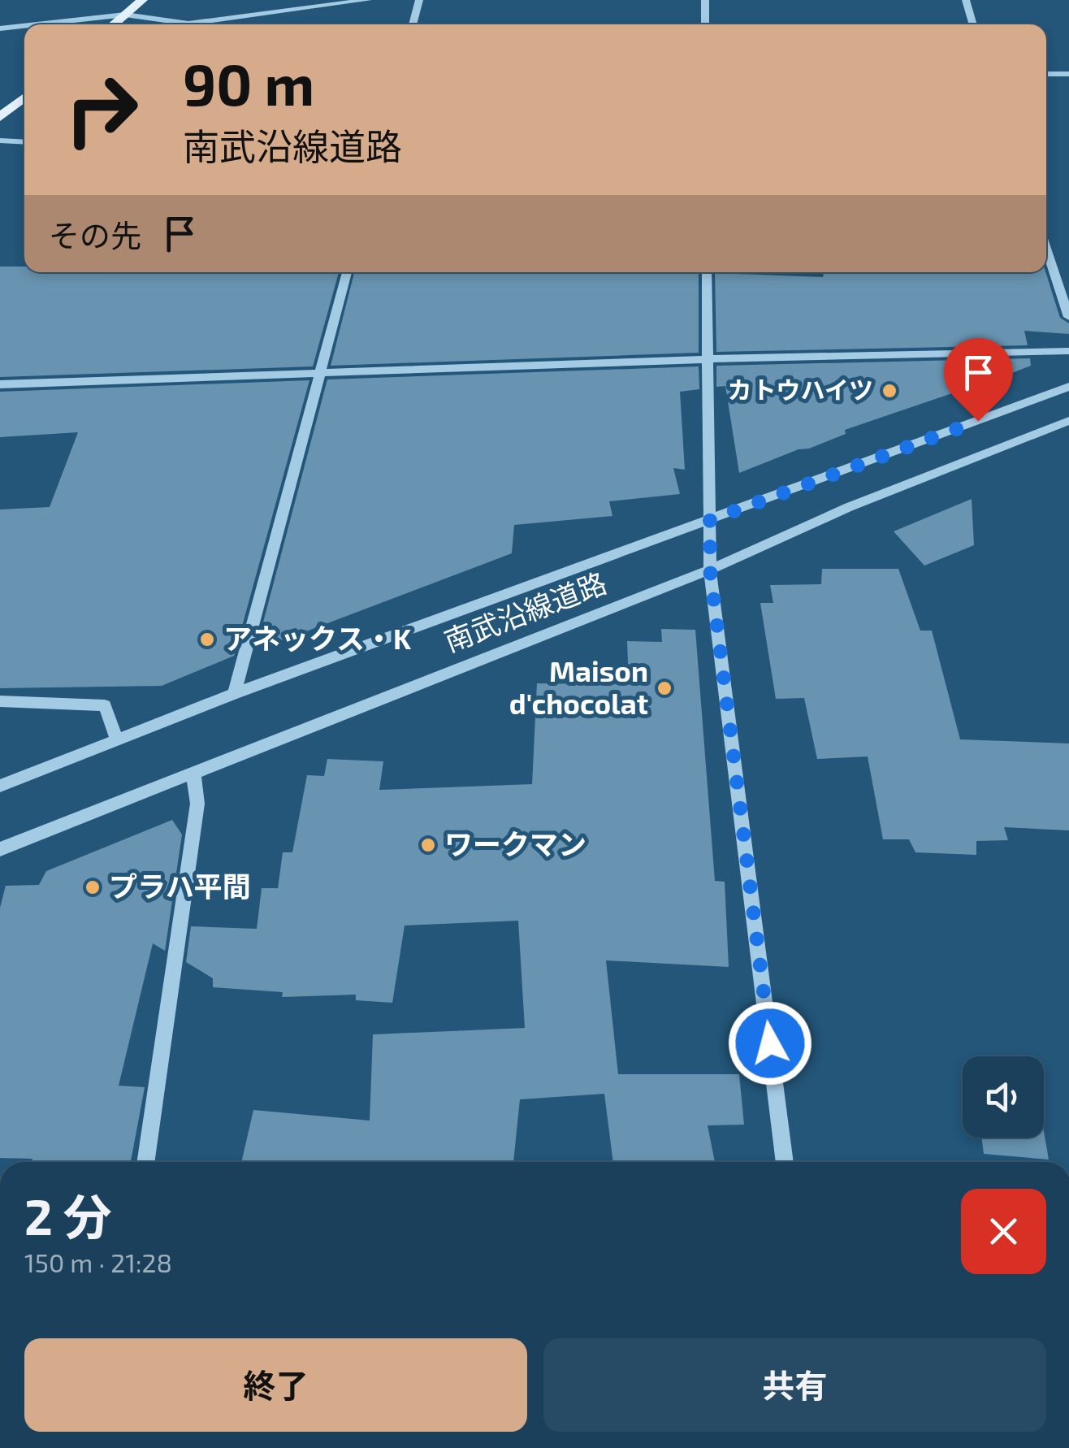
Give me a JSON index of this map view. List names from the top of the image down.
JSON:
{
  "streets": {
    "street": ["南武沿線道路"]
  },
  "places": [
    "カトウハイツ",
    "アネックス・K",
    "Maison d'chocolat",
    "ワークマン",
    "プラハ平間"
  ],
  "page": {
    "turn": ["90 m", "南武沿線道路"],
    "then": "その先",
    "heading": ["2 分", "150 m · 21:28"],
    "buttons": ["終了", "共有"]
  }
}
